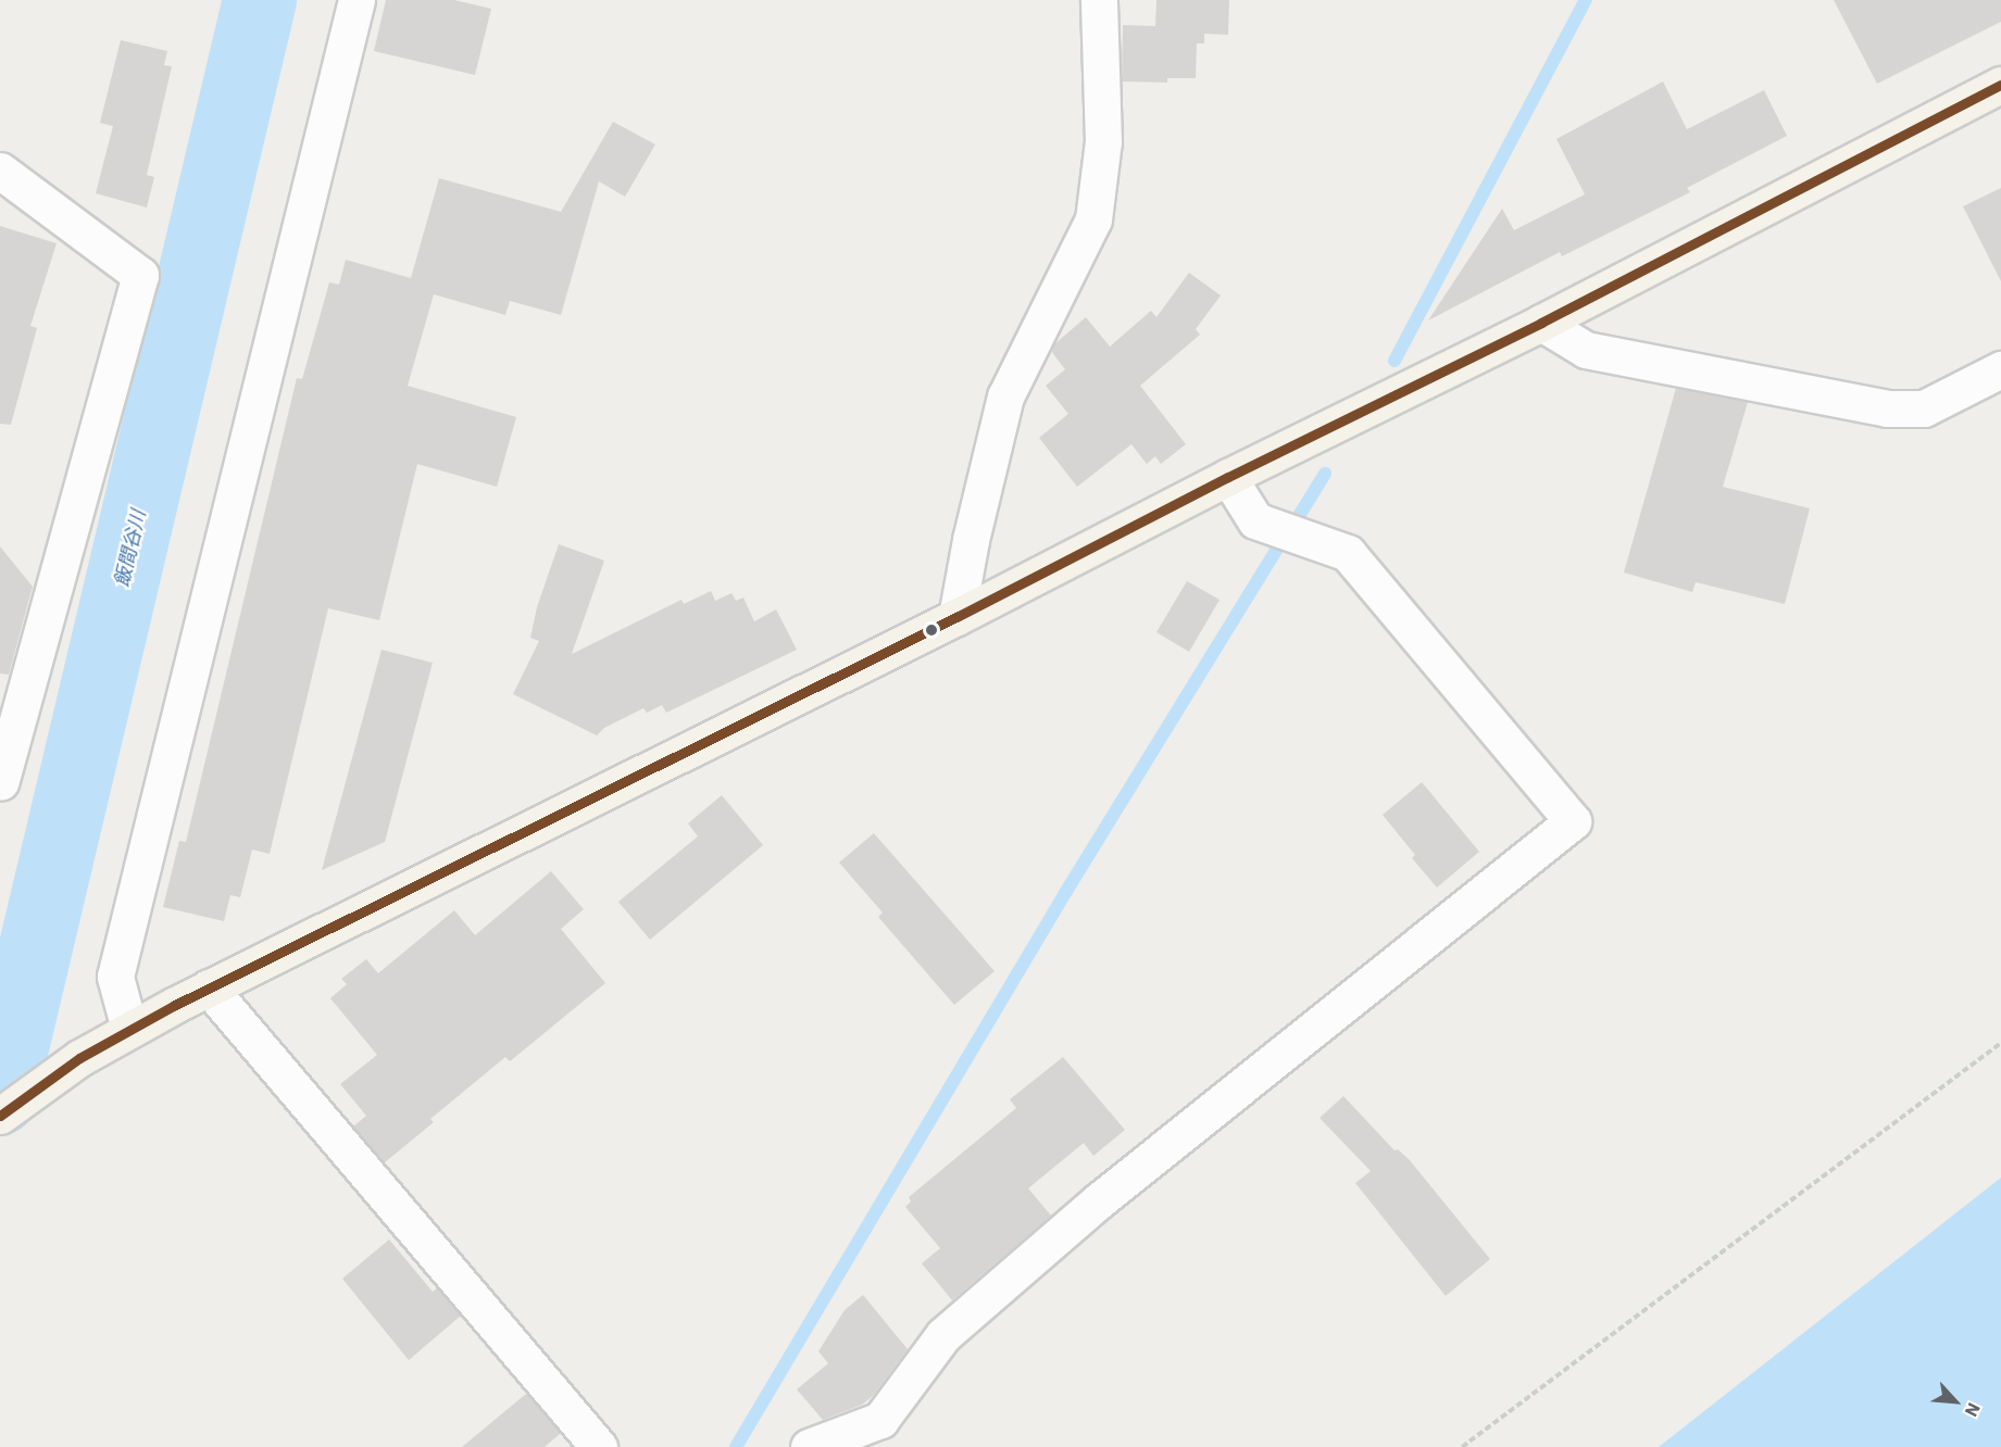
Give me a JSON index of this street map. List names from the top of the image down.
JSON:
{
  "water": ["飯間谷川"],
  "north": "bottom right"
}
